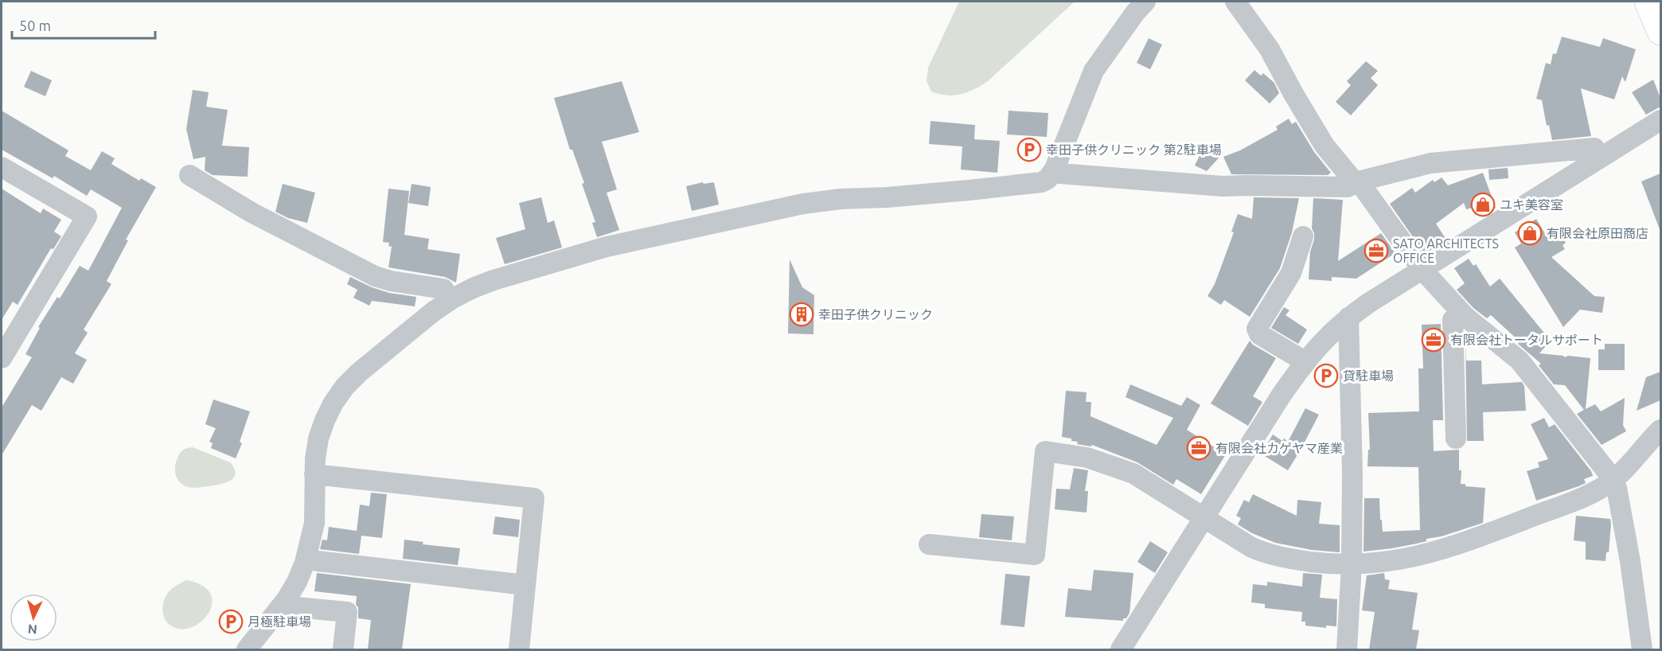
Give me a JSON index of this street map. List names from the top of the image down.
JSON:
{
  "places": {
    "parking": ["幸田子供クリニック 第2駐車場", "貸駐車場", "月極駐車場"],
    "shop": ["ユキ美容室", "有限会社原田商店"],
    "office": ["SATO ARCHITECTS OFFICE", "有限会社トータルサポート", "有限会社カゲヤマ産業"],
    "building": ["幸田子供クリニック"]
  },
  "scale_bar": "50 m",
  "north": "bottom"
}
